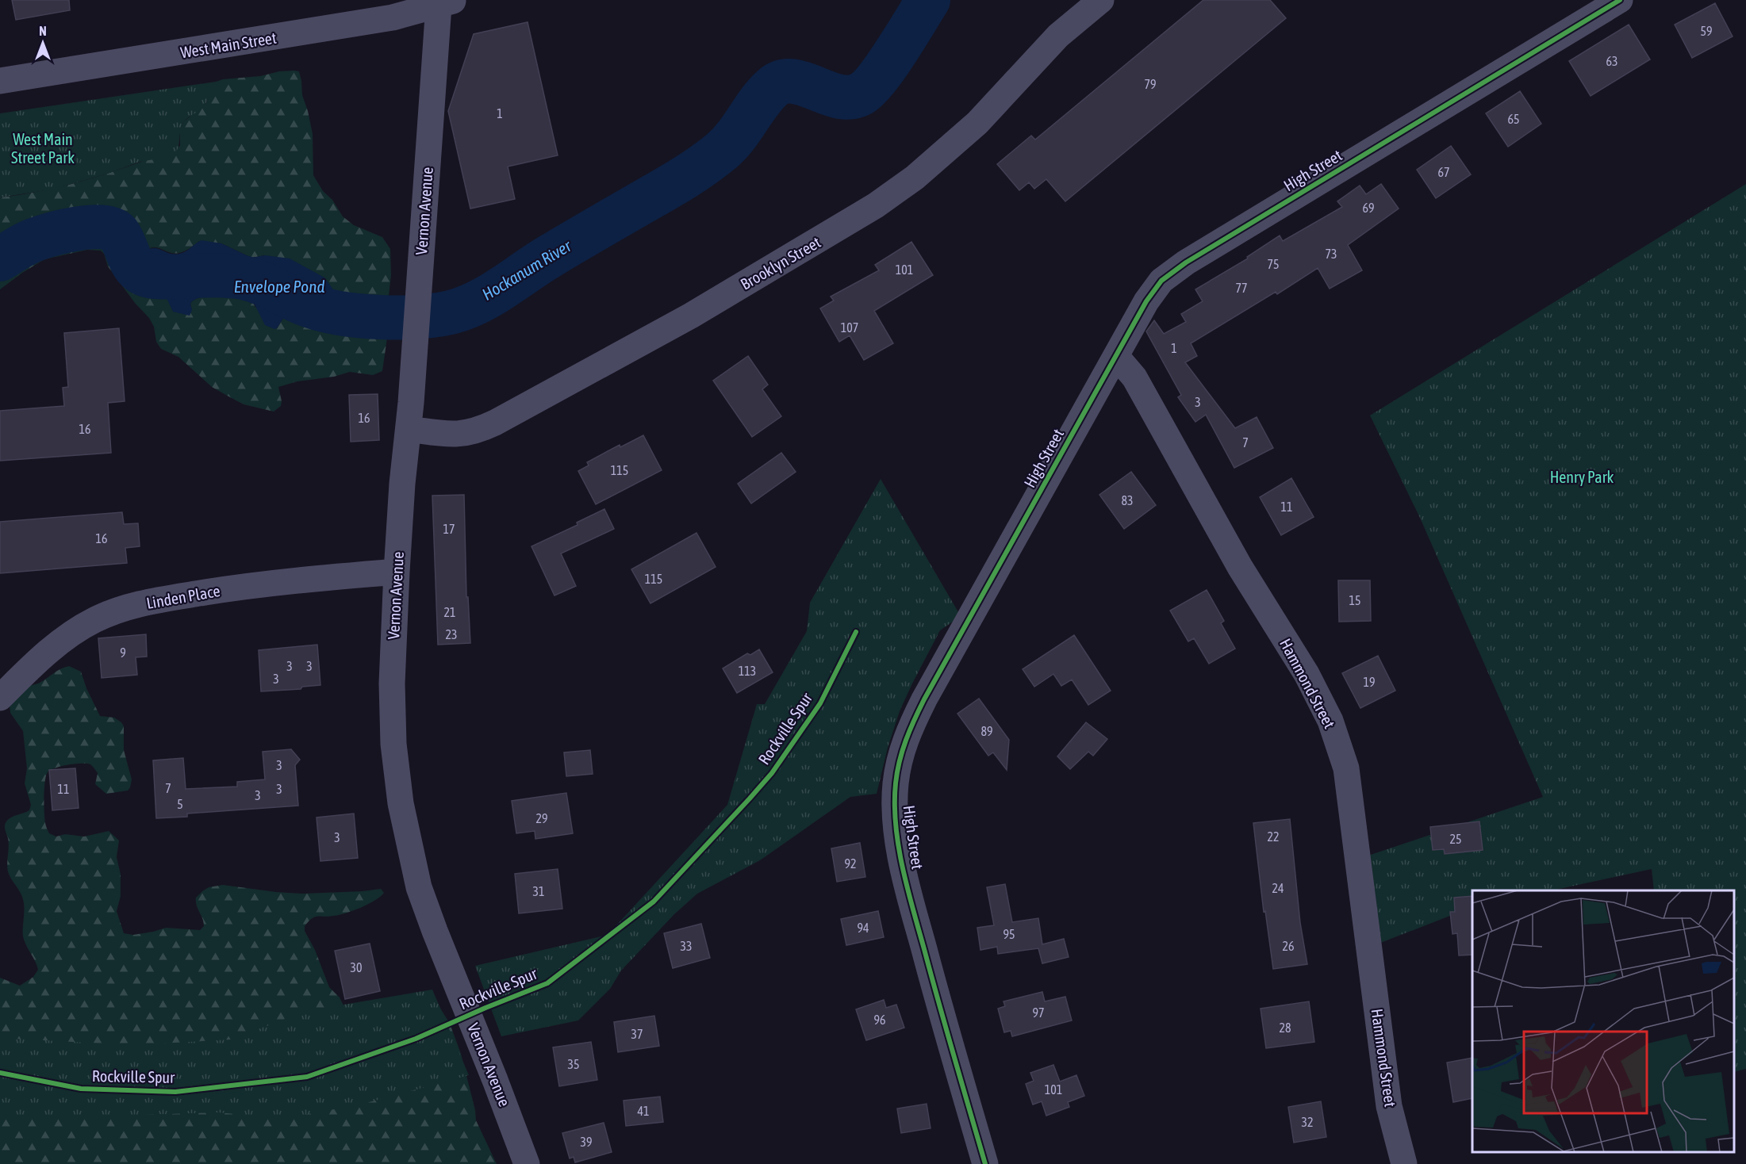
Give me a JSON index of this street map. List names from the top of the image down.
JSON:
{
  "streets": {
    "street": [
      "West Main Street",
      "High Street",
      "Vernon Avenue",
      "Brooklyn Street",
      "Linden Place",
      "Hammond Street"
    ],
    "cycle path": ["Rockville Spur"]
  },
  "crossings": [
    ["West Main Street", "Vernon Avenue"],
    ["High Street", "Hammond Street"],
    ["Vernon Avenue", "Brooklyn Street"],
    ["Vernon Avenue", "Linden Place"]
  ],
  "water": ["Hockanum River", "Envelope Pond"],
  "parks": ["West Main Street Park", "Henry Park"],
  "house_numbers": [
    "59",
    "63",
    "79",
    "1",
    "65",
    "67",
    "69",
    "73",
    "75",
    "101",
    "77",
    "107",
    "1",
    "3",
    "16",
    "16",
    "7",
    "115",
    "83",
    "11",
    "17",
    "16",
    "115",
    "15",
    "21",
    "23",
    "9",
    "3",
    "3",
    "113",
    "3",
    "19",
    "89",
    "3",
    "7",
    "11",
    "3",
    "3",
    "5",
    "29",
    "22",
    "3",
    "25",
    "92",
    "24",
    "31",
    "94",
    "95",
    "33",
    "26",
    "30",
    "97",
    "96",
    "28",
    "37",
    "35",
    "101",
    "41",
    "32",
    "39"
  ],
  "north": "top"
}
